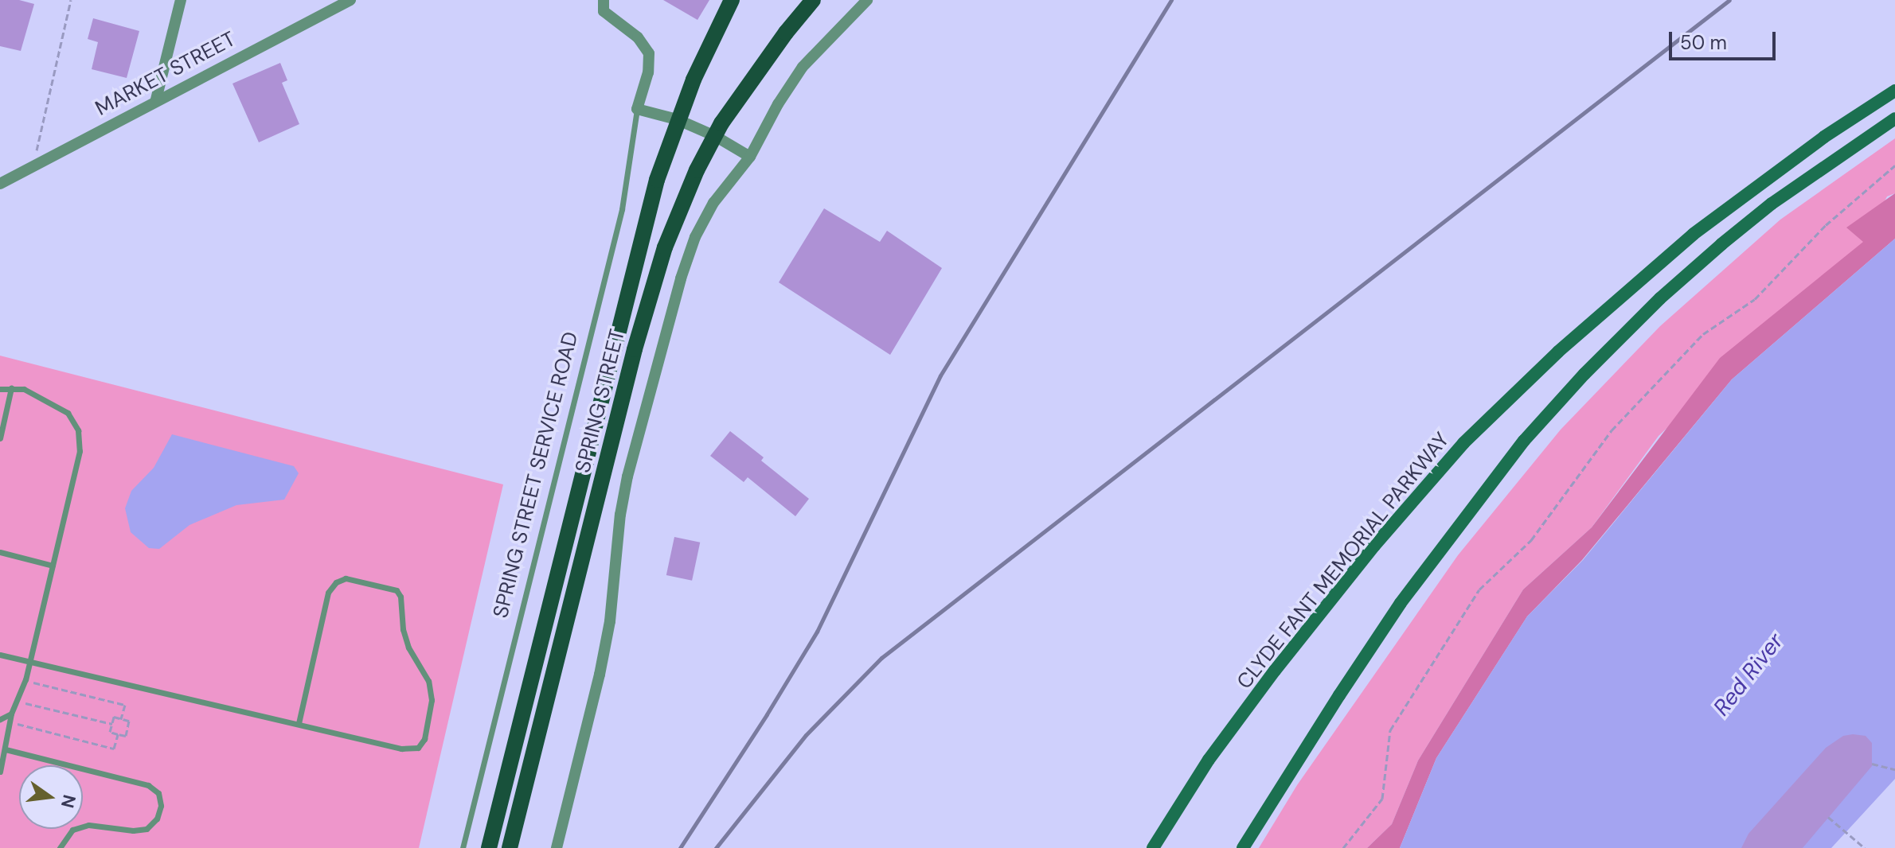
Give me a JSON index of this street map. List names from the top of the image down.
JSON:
{
  "streets": {
    "main road": ["SPRING STREET", "CLYDE FANT MEMORIAL PARKWAY"],
    "street": ["MARKET STREET"],
    "lane": ["SPRING STREET SERVICE ROAD"]
  },
  "water": ["Red River"],
  "scale_bar": "50 m",
  "north": "right"
}
